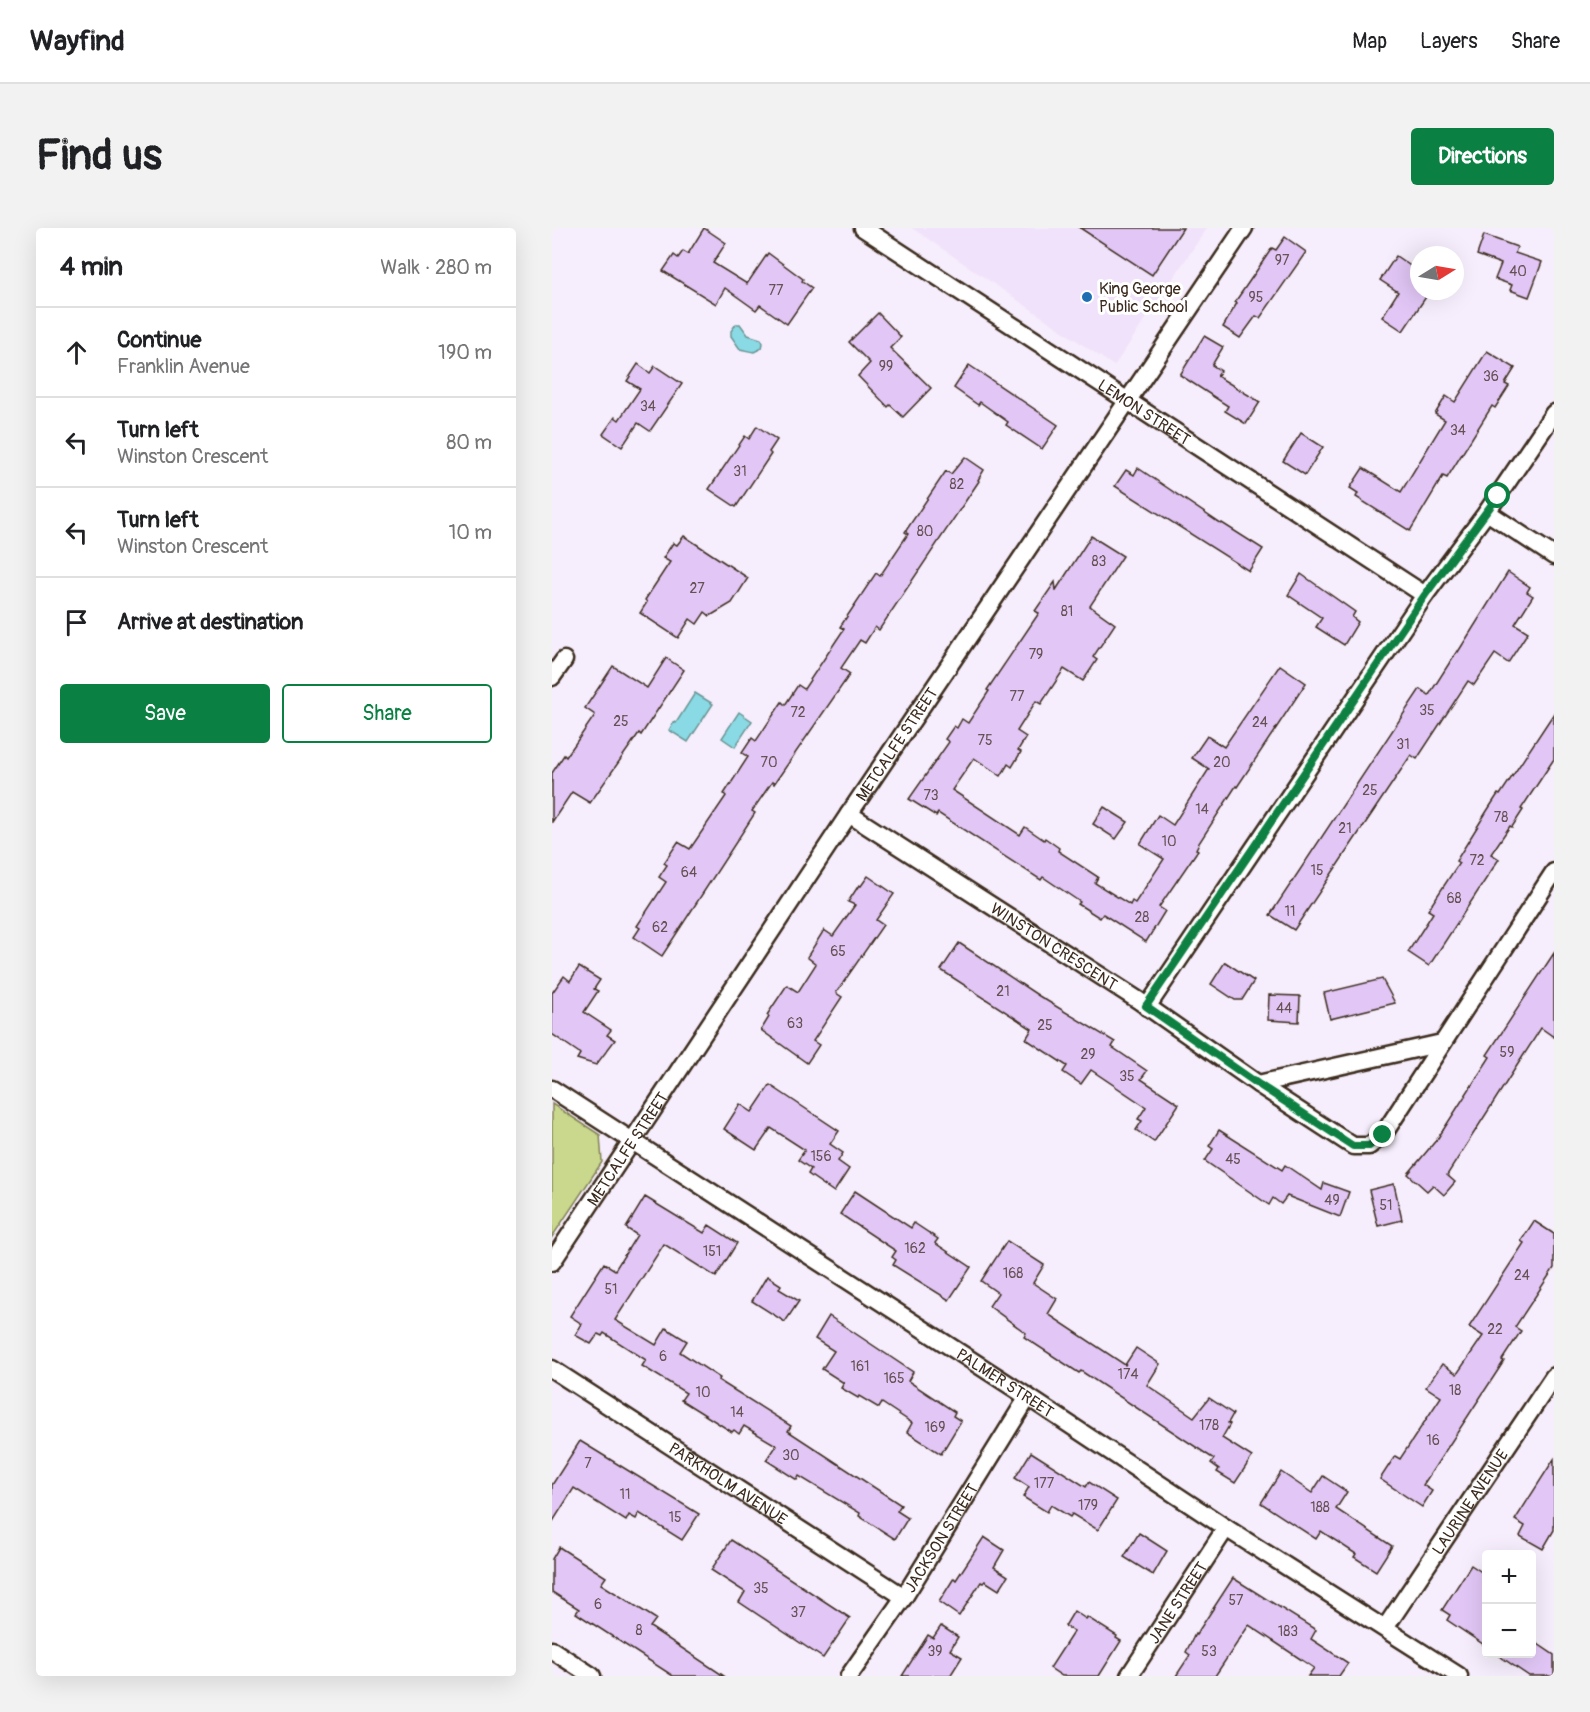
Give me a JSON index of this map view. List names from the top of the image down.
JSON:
{
  "streets": {
    "street": [
      "LEMON STREET",
      "METCALFE STREET",
      "WINSTON CRESCENT",
      "PALMER STREET",
      "PARKHOLM AVENUE",
      "LAURINE AVENUE",
      "JACKSON STREET",
      "JANE STREET"
    ]
  },
  "crossings": [
    ["LEMON STREET", "METCALFE STREET"],
    ["METCALFE STREET", "WINSTON CRESCENT"],
    ["METCALFE STREET", "PALMER STREET"],
    ["PALMER STREET", "LAURINE AVENUE"],
    ["PALMER STREET", "JACKSON STREET"],
    ["PALMER STREET", "JANE STREET"],
    ["PARKHOLM AVENUE", "JACKSON STREET"]
  ],
  "places": ["King George Public School"],
  "house_numbers": [
    "97",
    "40",
    "77",
    "95",
    "99",
    "36",
    "34",
    "34",
    "31",
    "82",
    "80",
    "83",
    "27",
    "81",
    "79",
    "77",
    "35",
    "72",
    "25",
    "24",
    "75",
    "31",
    "70",
    "20",
    "25",
    "73",
    "14",
    "78",
    "21",
    "10",
    "72",
    "15",
    "64",
    "68",
    "11",
    "28",
    "62",
    "65",
    "21",
    "44",
    "63",
    "25",
    "59",
    "29",
    "35",
    "156",
    "45",
    "49",
    "51",
    "162",
    "151",
    "168",
    "24",
    "51",
    "22",
    "6",
    "161",
    "174",
    "165",
    "18",
    "10",
    "14",
    "178",
    "169",
    "16",
    "30",
    "7",
    "177",
    "11",
    "179",
    "188",
    "15",
    "35",
    "57",
    "6",
    "37",
    "8",
    "183",
    "39",
    "53"
  ],
  "north": "right",
  "page": {
    "header": "Wayfind",
    "nav": ["Map", "Layers", "Share"],
    "buttons": [
      "Directions",
      ["Save", "Share"]
    ],
    "title": "Find us",
    "heading": ["4 min", "Walk · 280 m"],
    "list": [
      ["Continue", "Franklin Avenue", "190 m"],
      ["Turn left", "Winston Crescent", "80 m"],
      ["Turn left", "Winston Crescent", "10 m"],
      "Arrive at destination"
    ],
    "map_buttons": ["+", "−"]
  }
}
